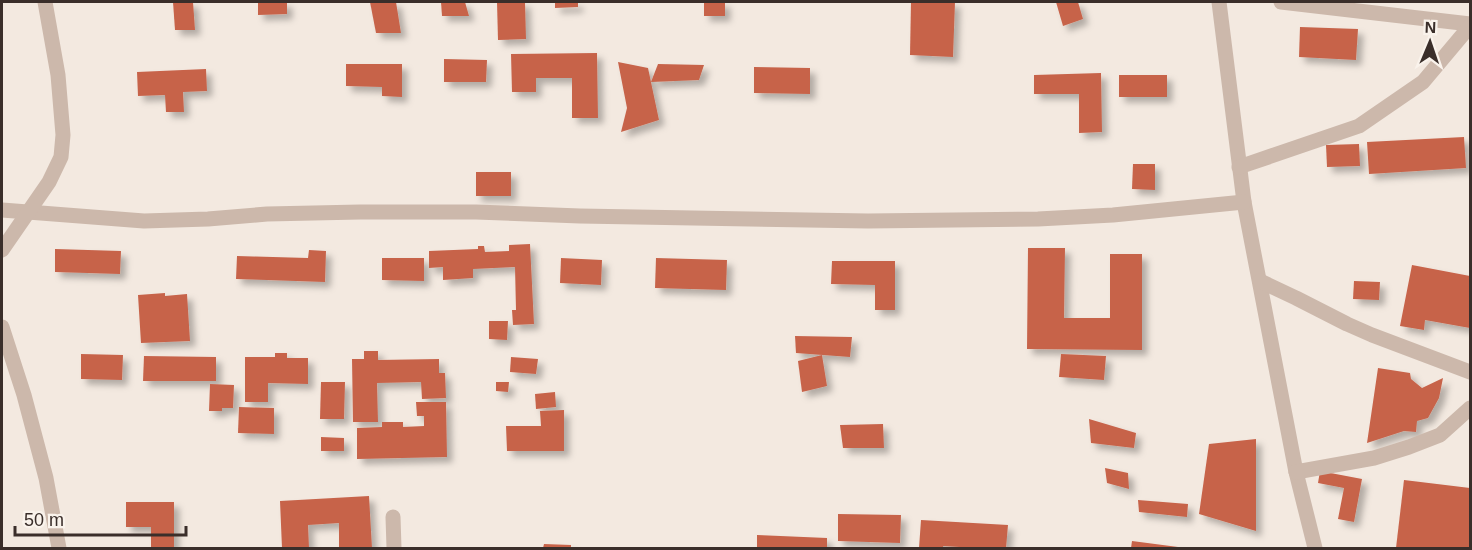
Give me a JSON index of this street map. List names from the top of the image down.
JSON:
{
  "scale_bar": "50 m",
  "north": "top"
}
